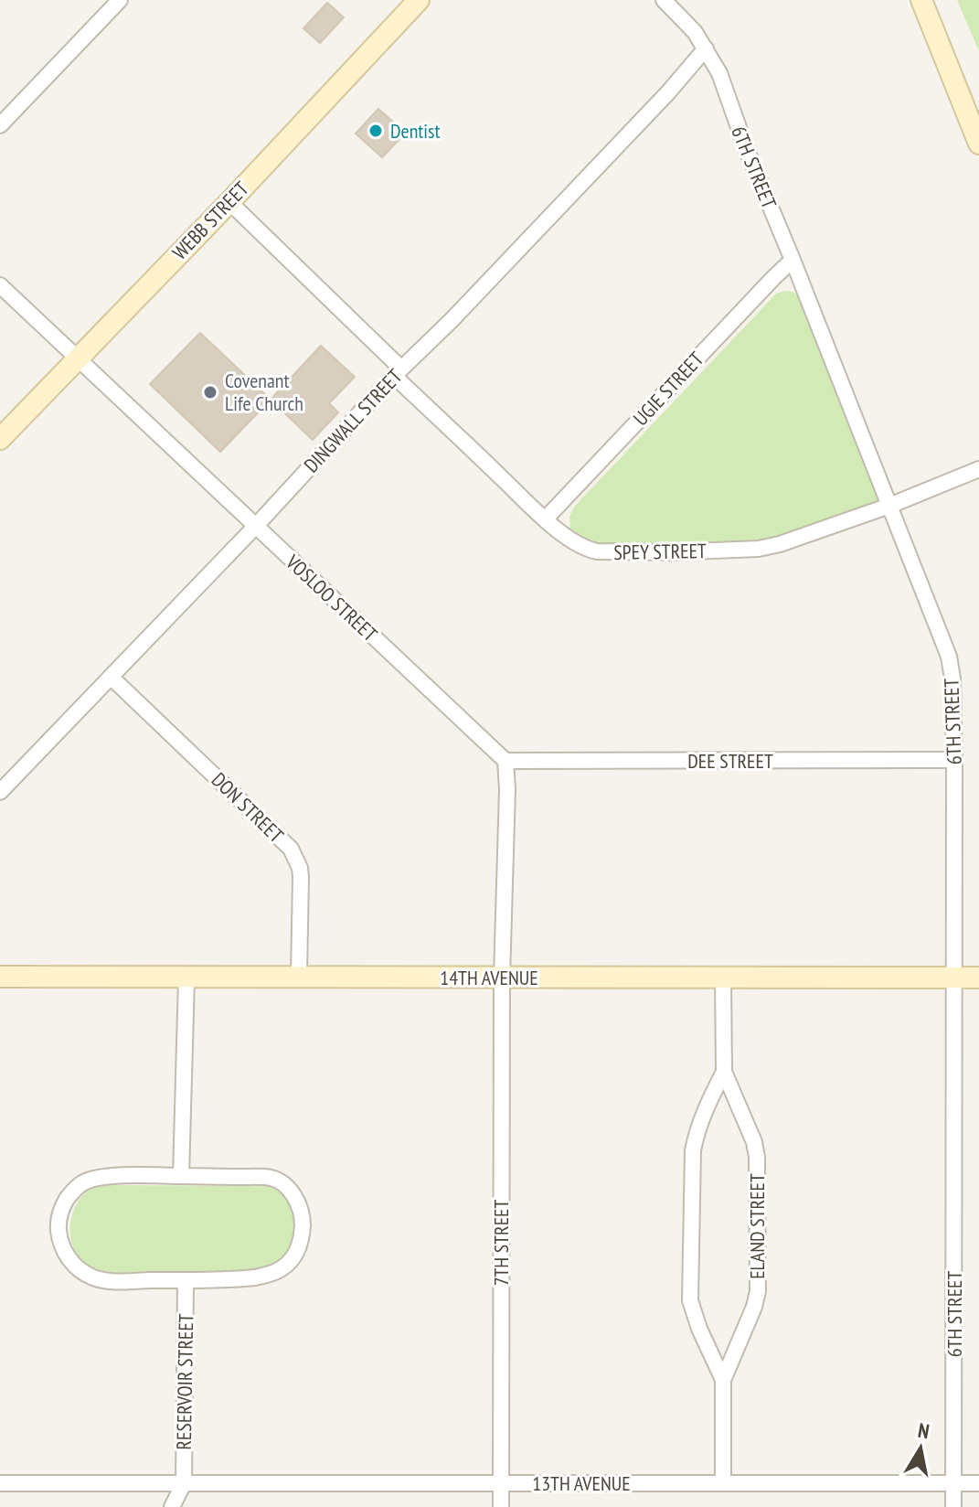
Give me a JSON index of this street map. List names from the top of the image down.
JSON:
{
  "streets": {
    "street": [
      "6TH STREET",
      "WEBB STREET",
      "UGIE STREET",
      "DINGWALL STREET",
      "SPEY STREET",
      "VOSLOO STREET",
      "DEE STREET",
      "DON STREET",
      "14TH AVENUE",
      "ELAND STREET",
      "7TH STREET",
      "RESERVOIR STREET",
      "13TH AVENUE"
    ]
  },
  "crossings": [
    ["6TH STREET", "UGIE STREET"],
    ["6TH STREET", "DINGWALL STREET"],
    ["6TH STREET", "SPEY STREET"],
    ["6TH STREET", "DEE STREET"],
    ["6TH STREET", "14TH AVENUE"],
    ["6TH STREET", "13TH AVENUE"],
    ["WEBB STREET", "SPEY STREET"],
    ["WEBB STREET", "VOSLOO STREET"],
    ["UGIE STREET", "SPEY STREET"],
    ["DINGWALL STREET", "SPEY STREET"],
    ["DINGWALL STREET", "VOSLOO STREET"],
    ["DINGWALL STREET", "DON STREET"],
    ["VOSLOO STREET", "DEE STREET"],
    ["DON STREET", "14TH AVENUE"],
    ["14TH AVENUE", "ELAND STREET"],
    ["14TH AVENUE", "7TH STREET"],
    ["ELAND STREET", "13TH AVENUE"],
    ["7TH STREET", "13TH AVENUE"],
    ["RESERVOIR STREET", "13TH AVENUE"]
  ],
  "places": ["Dentist", "Covenant Life Church"],
  "north": "top"
}
